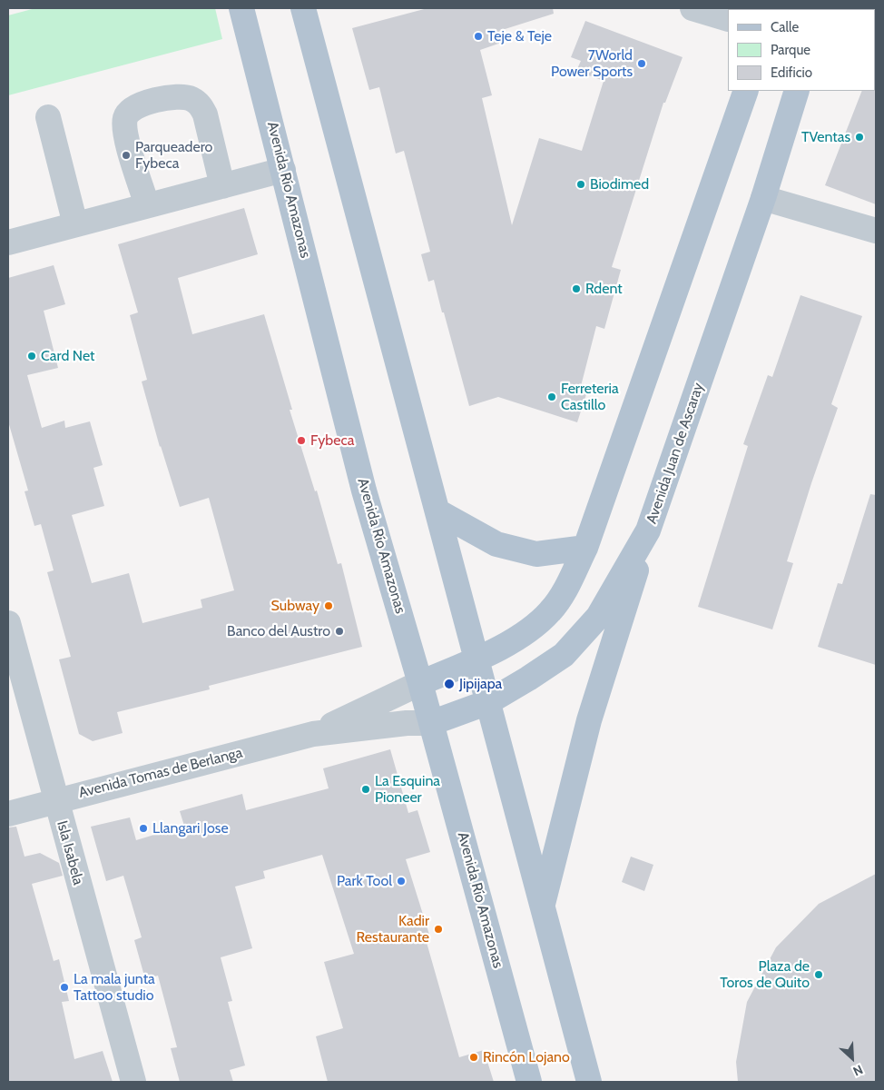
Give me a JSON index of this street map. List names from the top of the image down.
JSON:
{
  "streets": {
    "main road": ["Avenida Río Amazonas", "Avenida Juan de Ascaray"],
    "street": ["Avenida Tomas de Berlanga", "Isla Isabela"]
  },
  "crossings": [
    ["Avenida Río Amazonas", "Avenida Juan de Ascaray"],
    ["Avenida Río Amazonas", "Avenida Tomas de Berlanga"],
    ["Avenida Juan de Ascaray", "Avenida Tomas de Berlanga"],
    ["Avenida Tomas de Berlanga", "Isla Isabela"]
  ],
  "places": [
    "Teje & Teje",
    "7World Power Sports",
    "TVentas",
    "Parqueadero Fybeca",
    "Biodimed",
    "Rdent",
    "Card Net",
    "Ferreteria Castillo",
    "Fybeca",
    "Subway",
    "Banco del Austro",
    "Jipijapa",
    "La Esquina Pioneer",
    "Llangari Jose",
    "Park Tool",
    "Kadir Restaurante",
    "Plaza de Toros de Quito",
    "La mala junta Tattoo studio",
    "Rincón Lojano"
  ],
  "legend": ["Calle", "Parque", "Edificio"],
  "north": "bottom right"
}
